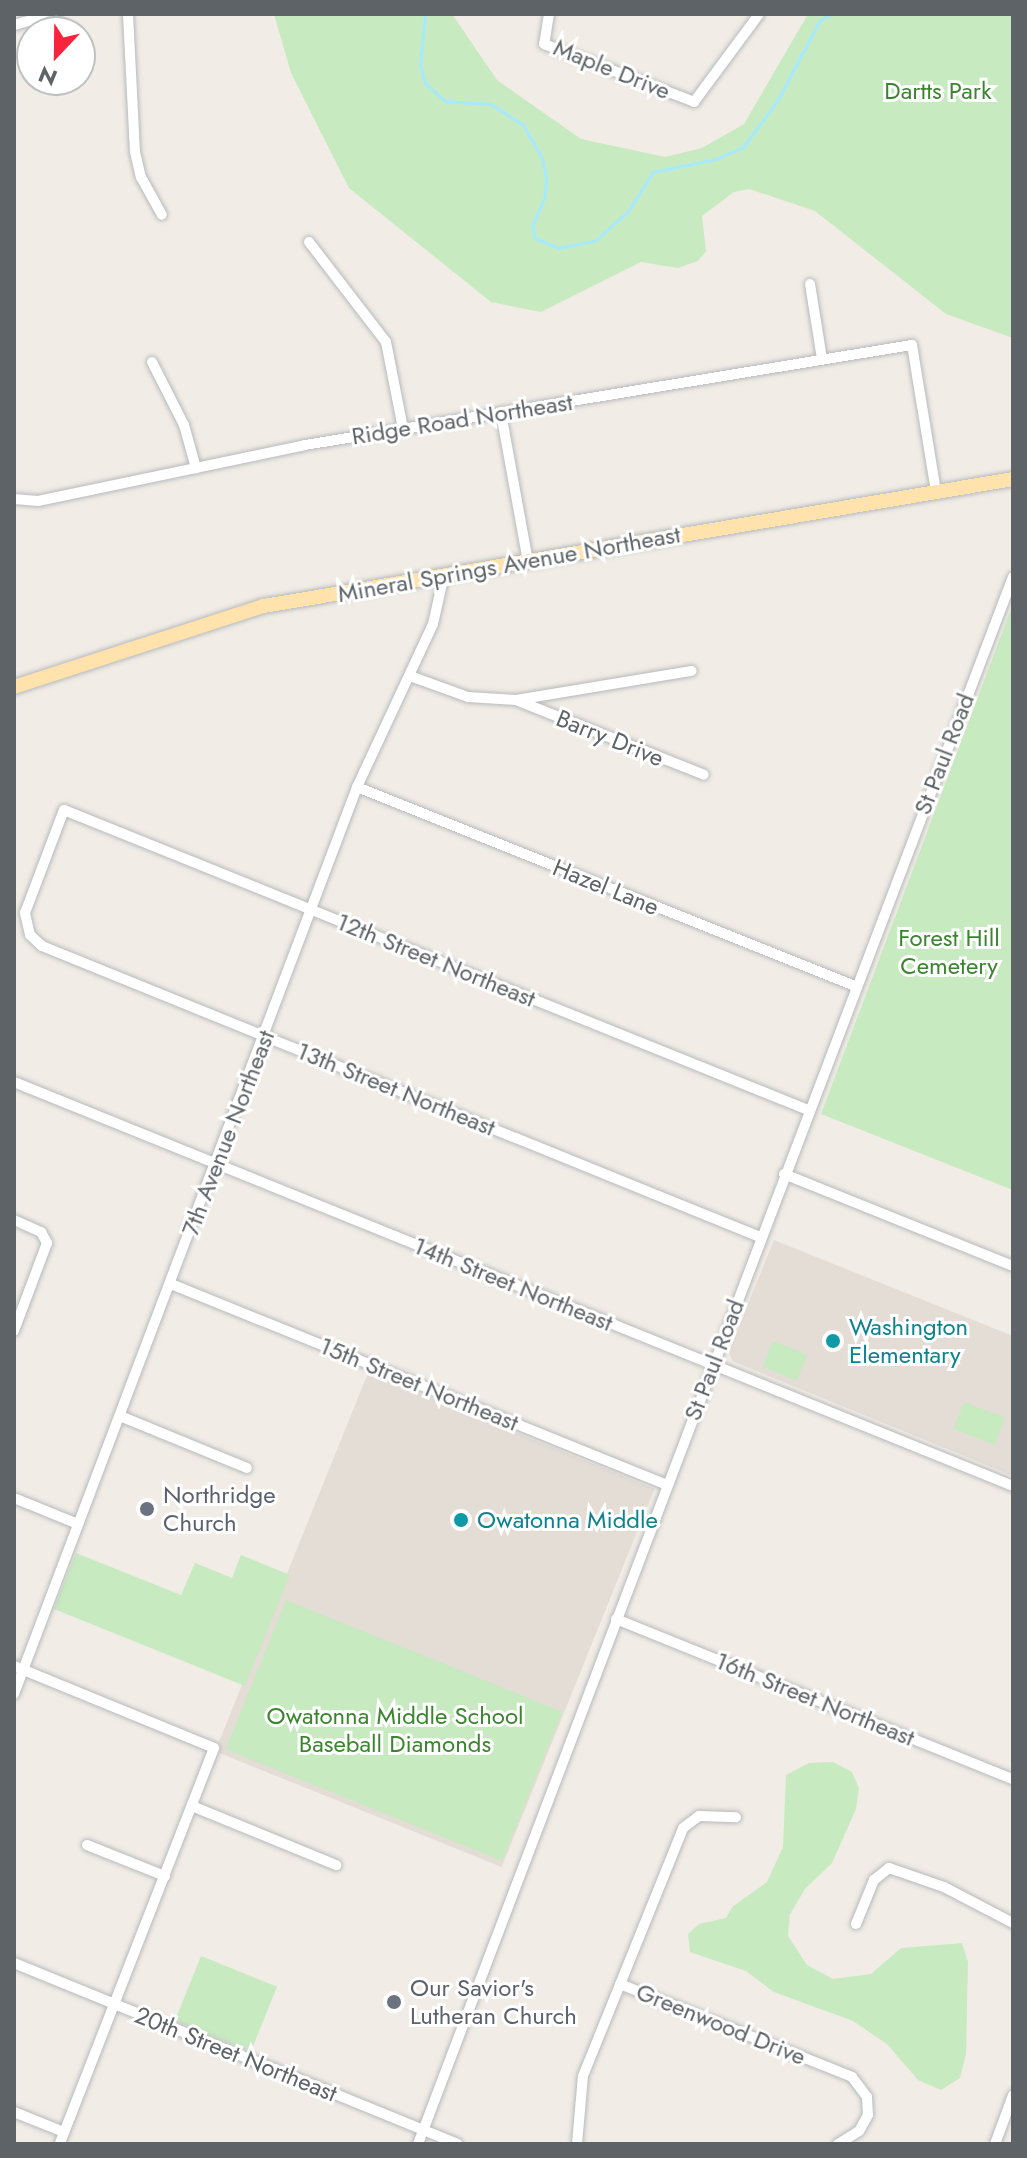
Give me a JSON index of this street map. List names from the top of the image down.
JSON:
{
  "streets": {
    "main road": ["Mineral Springs Avenue Northeast"],
    "street": [
      "Maple Drive",
      "Ridge Road Northeast",
      "Barry Drive",
      "St Paul Road",
      "Hazel Lane",
      "12th Street Northeast",
      "13th Street Northeast",
      "7th Avenue Northeast",
      "14th Street Northeast",
      "15th Street Northeast",
      "16th Street Northeast",
      "Greenwood Drive",
      "20th Street Northeast"
    ]
  },
  "crossings": [
    ["Ridge Road Northeast", "Mineral Springs Avenue Northeast"],
    ["Mineral Springs Avenue Northeast", "7th Avenue Northeast"],
    ["Barry Drive", "7th Avenue Northeast"],
    ["St Paul Road", "Hazel Lane"],
    ["St Paul Road", "12th Street Northeast"],
    ["St Paul Road", "13th Street Northeast"],
    ["St Paul Road", "14th Street Northeast"],
    ["St Paul Road", "15th Street Northeast"],
    ["St Paul Road", "16th Street Northeast"],
    ["St Paul Road", "20th Street Northeast"],
    ["Hazel Lane", "7th Avenue Northeast"],
    ["12th Street Northeast", "13th Street Northeast"],
    ["12th Street Northeast", "7th Avenue Northeast"],
    ["13th Street Northeast", "7th Avenue Northeast"],
    ["7th Avenue Northeast", "14th Street Northeast"],
    ["7th Avenue Northeast", "15th Street Northeast"]
  ],
  "parks": ["Dartts Park", "Forest Hill Cemetery", "Owatonna Middle School Baseball Diamonds"],
  "places": [
    "Washington Elementary",
    "Northridge Church",
    "Owatonna Middle",
    "Our Savior's Lutheran Church"
  ],
  "north": "bottom"
}
